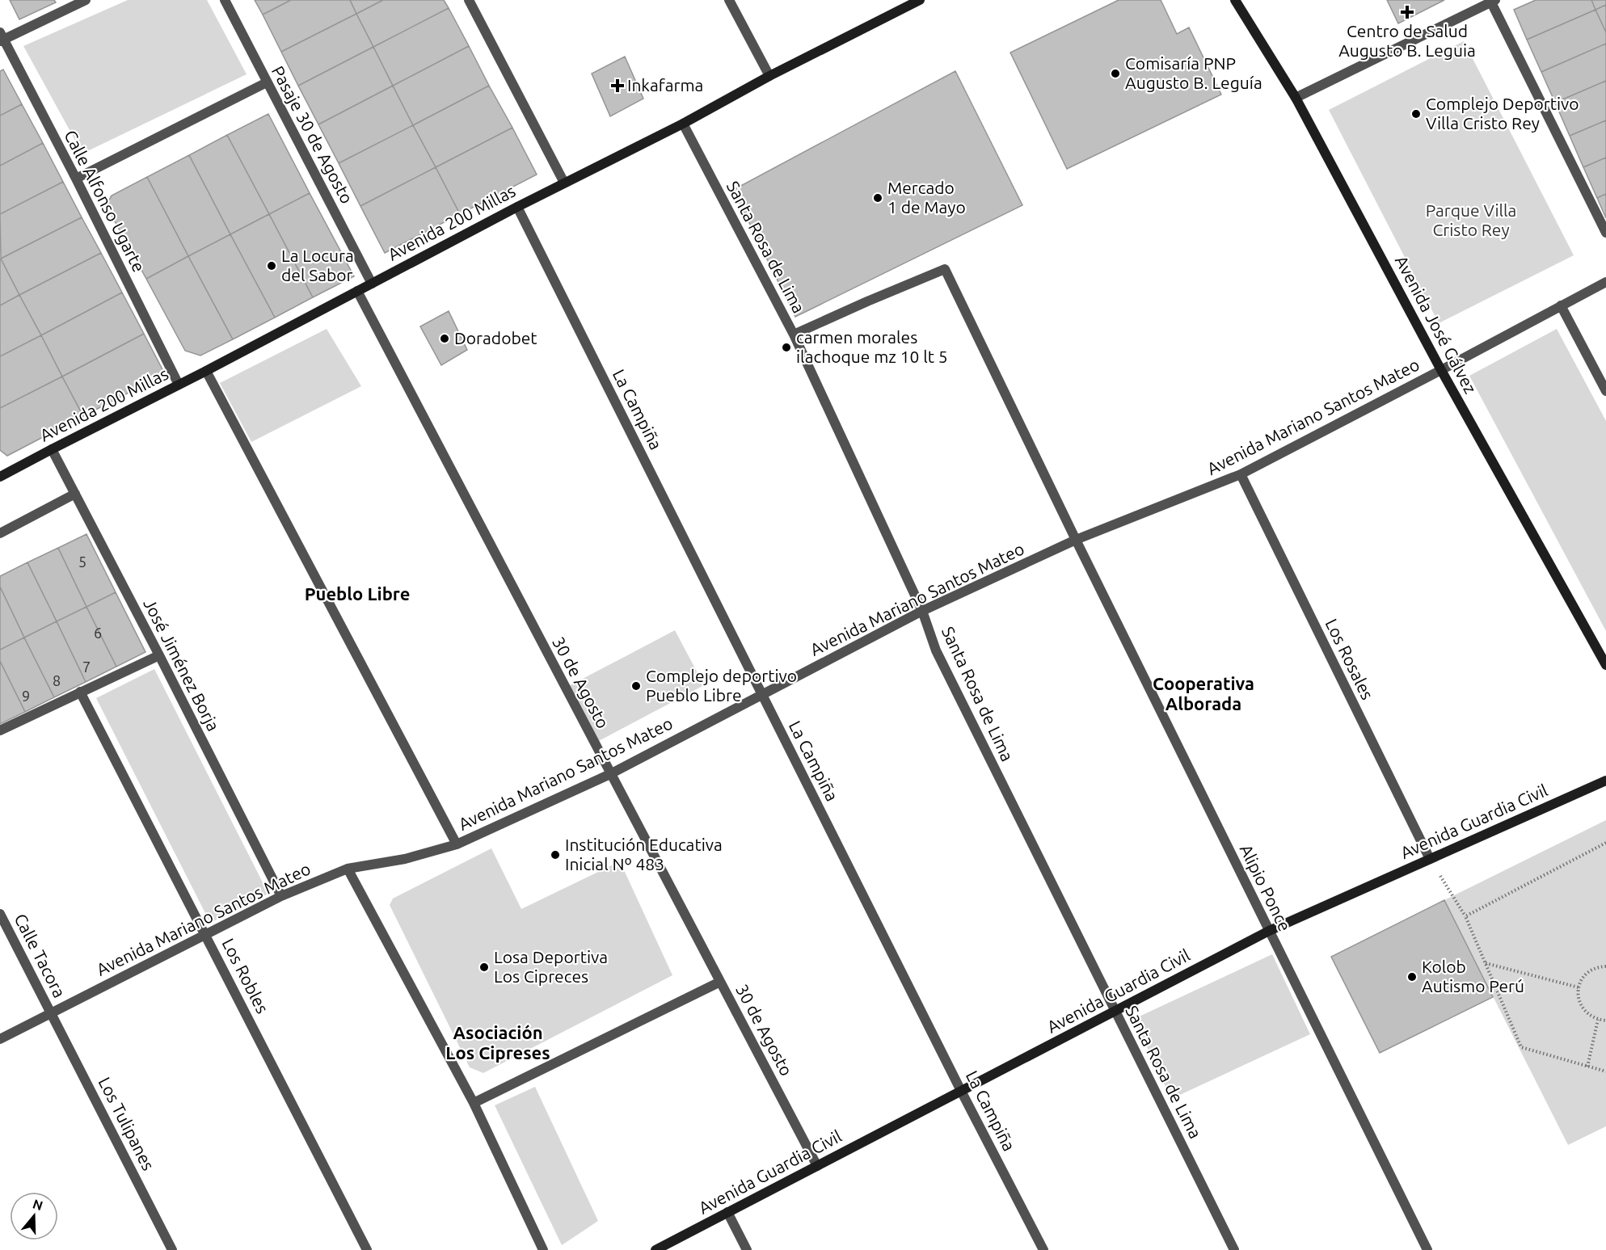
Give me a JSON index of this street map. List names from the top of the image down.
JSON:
{
  "streets": {
    "street": [
      "Pasaje 30 de Agosto",
      "Calle Alfonso Ugarte",
      "Avenida 200 Millas",
      "Santa Rosa de Lima",
      "Avenida José Gálvez",
      "La Campiña",
      "Avenida Mariano Santos Mateo",
      "Los Rosales",
      "José Jiménez Borja",
      "30 de Agosto",
      "Avenida Guardia Civil",
      "Alipio Ponce",
      "Calle Tacora",
      "Los Robles",
      "Los Tulipanes"
    ]
  },
  "crossings": [
    ["Pasaje 30 de Agosto", "Avenida 200 Millas"],
    ["Calle Alfonso Ugarte", "Avenida 200 Millas"],
    ["Avenida 200 Millas", "Santa Rosa de Lima"],
    ["Avenida 200 Millas", "La Campiña"],
    ["Avenida 200 Millas", "José Jiménez Borja"],
    ["Avenida 200 Millas", "30 de Agosto"],
    ["Santa Rosa de Lima", "Avenida Mariano Santos Mateo"],
    ["Santa Rosa de Lima", "Avenida Guardia Civil"],
    ["Santa Rosa de Lima", "Alipio Ponce"],
    ["Avenida José Gálvez", "Avenida Mariano Santos Mateo"],
    ["La Campiña", "Avenida Mariano Santos Mateo"],
    ["La Campiña", "Avenida Guardia Civil"],
    ["Avenida Mariano Santos Mateo", "Los Rosales"],
    ["Avenida Mariano Santos Mateo", "José Jiménez Borja"],
    ["Avenida Mariano Santos Mateo", "30 de Agosto"],
    ["Avenida Mariano Santos Mateo", "Alipio Ponce"],
    ["Avenida Mariano Santos Mateo", "Calle Tacora"],
    ["Avenida Mariano Santos Mateo", "Los Robles"],
    ["Avenida Mariano Santos Mateo", "Los Tulipanes"],
    ["Los Rosales", "Avenida Guardia Civil"],
    ["30 de Agosto", "Avenida Guardia Civil"],
    ["Avenida Guardia Civil", "Alipio Ponce"],
    ["Calle Tacora", "Los Tulipanes"]
  ],
  "districts": ["Pueblo Libre", "Cooperativa Alborada", "Asociación Los Cipreses"],
  "parks": ["Parque Villa Cristo Rey"],
  "places": {
    "health": ["Centro de Salud Augusto B. Leguia", "Inkafarma"],
    "other": [
      "Comisaría PNP Augusto B. Leguía",
      "Complejo Deportivo Villa Cristo Rey",
      "Mercado 1 de Mayo",
      "La Locura del Sabor",
      "Doradobet",
      "carmen morales ilachoque mz 10 lt 5",
      "Complejo deportivo Pueblo Libre",
      "Institución Educativa Inicial Nº 483",
      "Losa Deportiva Los Cipreces",
      "Kolob Autismo Perú"
    ]
  },
  "house_numbers": [
    "5",
    "6",
    "7",
    "8",
    "9"
  ],
  "north": "top"
}
